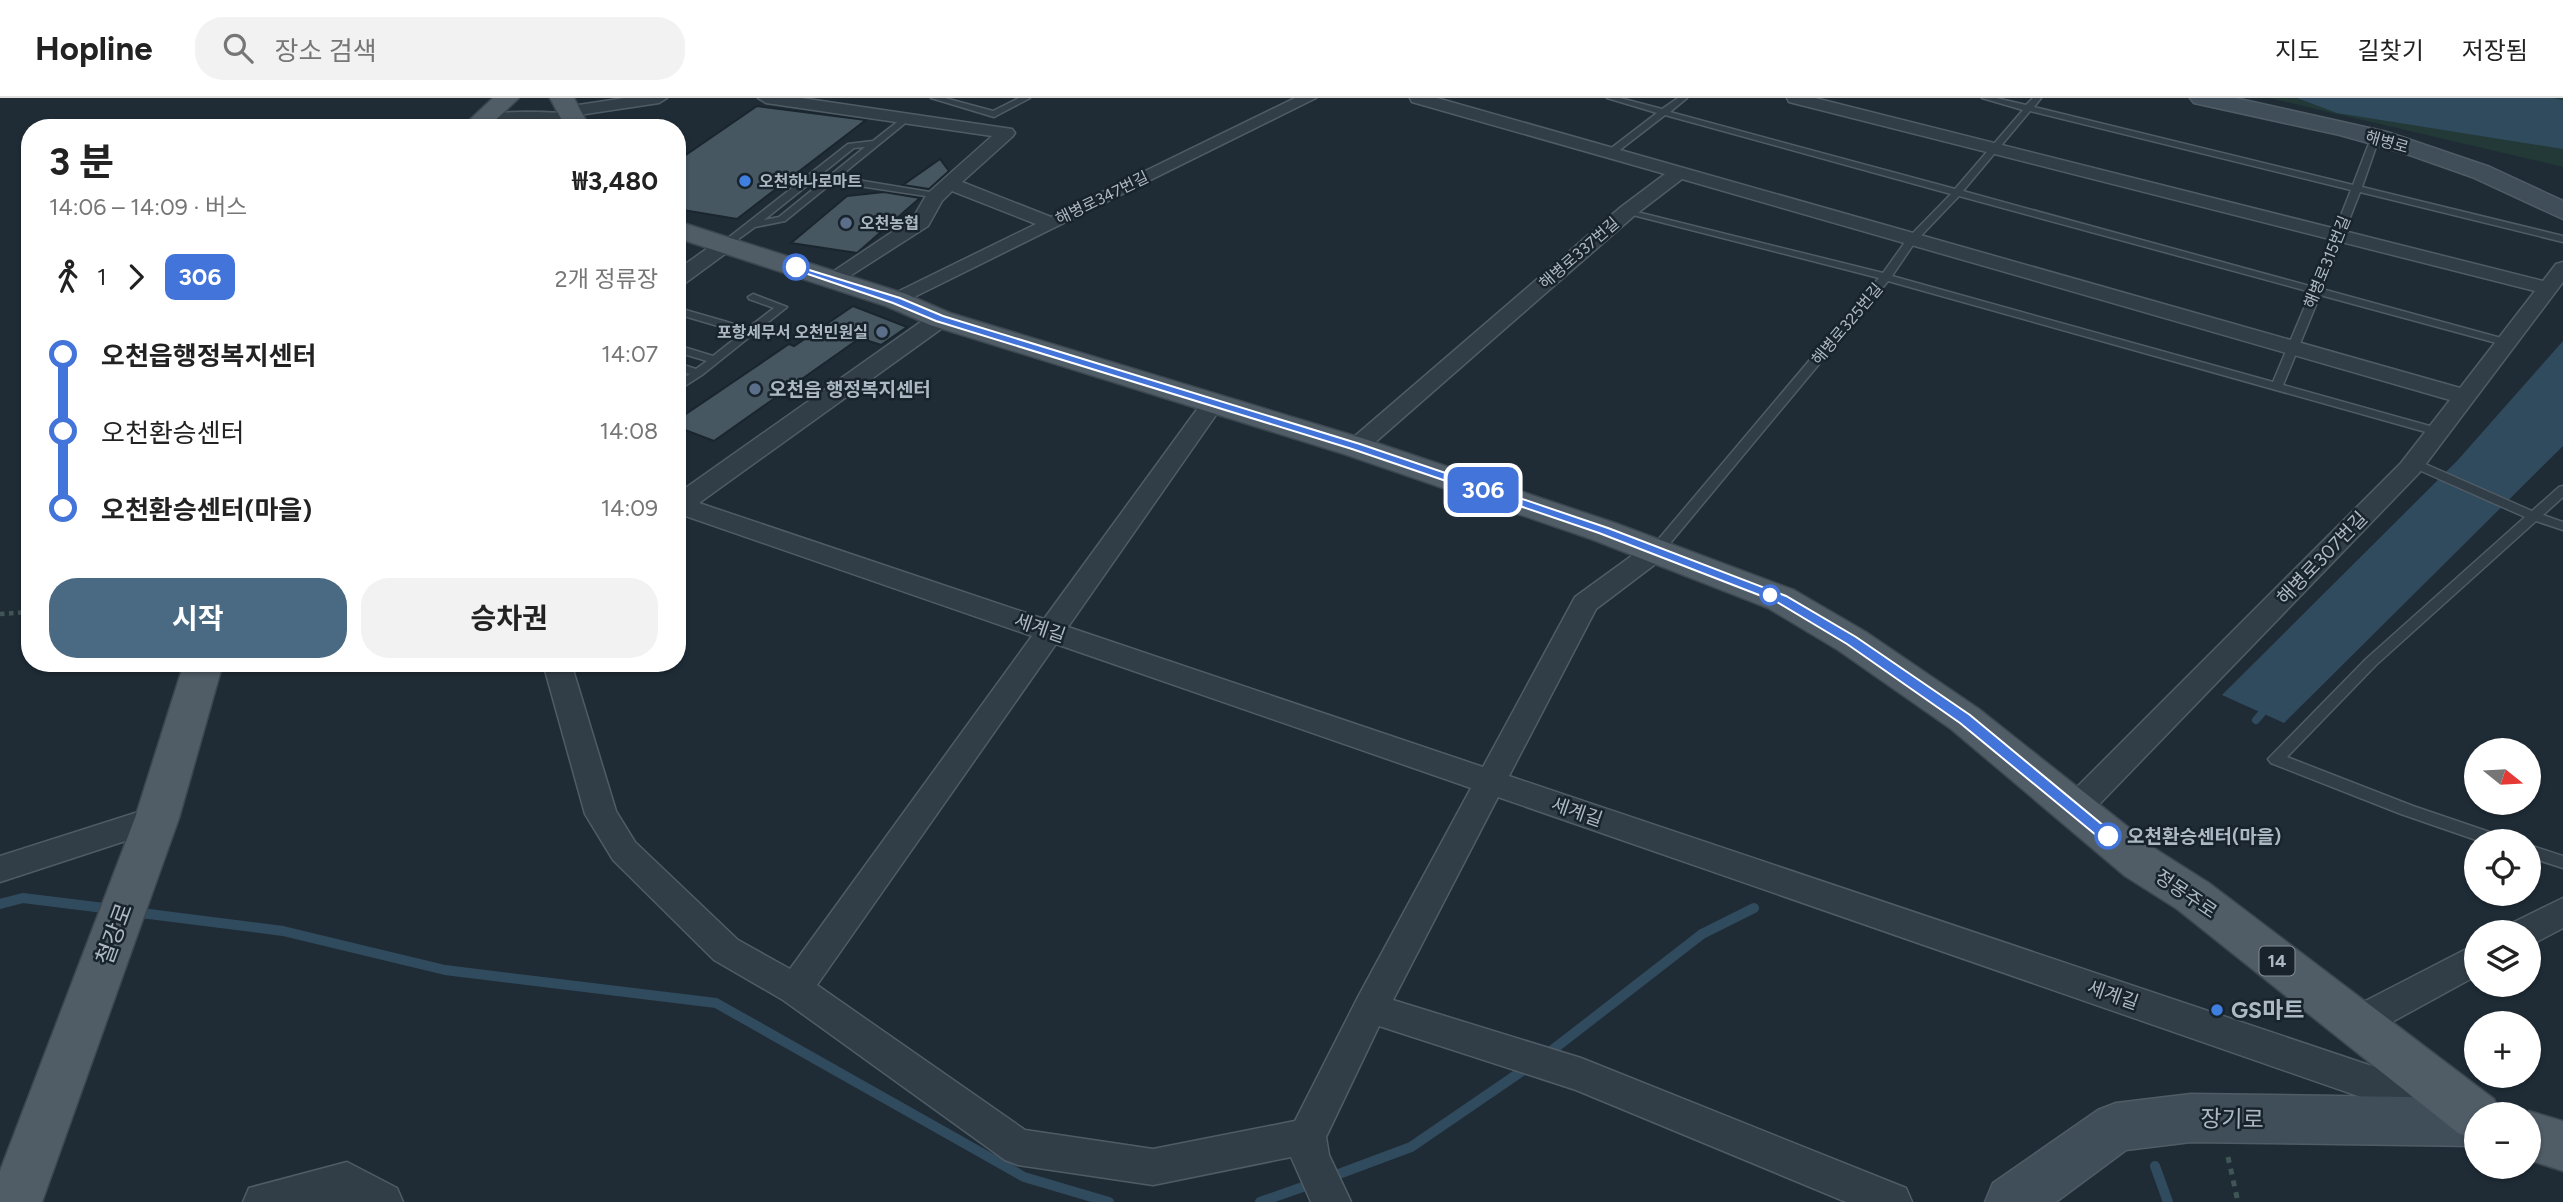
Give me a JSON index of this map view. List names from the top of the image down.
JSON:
{
  "streets": {
    "main road": [
      "해병로",
      "정몽주로",
      "철강로",
      "14",
      "장기로"
    ],
    "street": [
      "해병로347번길",
      "해병로337번길",
      "해병로307번길",
      "세계길"
    ],
    "lane": ["해병로315번길", "해병로325번길"]
  },
  "crossings": [
    ["해병로", "해병로315번길"],
    ["해병로347번길", "정몽주로"],
    ["해병로337번길", "정몽주로"],
    ["해병로325번길", "정몽주로"],
    ["해병로307번길", "정몽주로"]
  ],
  "places": [
    "오천하나로마트",
    "오천농협",
    "포항세무서 오천민원실",
    "오천읍 행정복지센터",
    "오천환승센터(마을)",
    "GS마트"
  ],
  "lines": ["bus line 306"],
  "north": "right",
  "page": {
    "header": "Hopline",
    "search": "장소 검색",
    "nav": ["지도", "길찾기", "저장됨"],
    "on_map": "306",
    "heading": ["3 분", "14:06 – 14:09 · 버스", "₩3,480"],
    "legs": ["1", "306", "2개 정류장"],
    "list": [
      {
        "name": "오천읍행정복지센터",
        "value": "14:07"
      },
      {
        "name": "오천환승센터",
        "value": "14:08"
      },
      {
        "name": "오천환승센터(마을)",
        "value": "14:09"
      }
    ],
    "buttons": ["시작", "승차권"],
    "map_buttons": ["+", "−"]
  }
}
